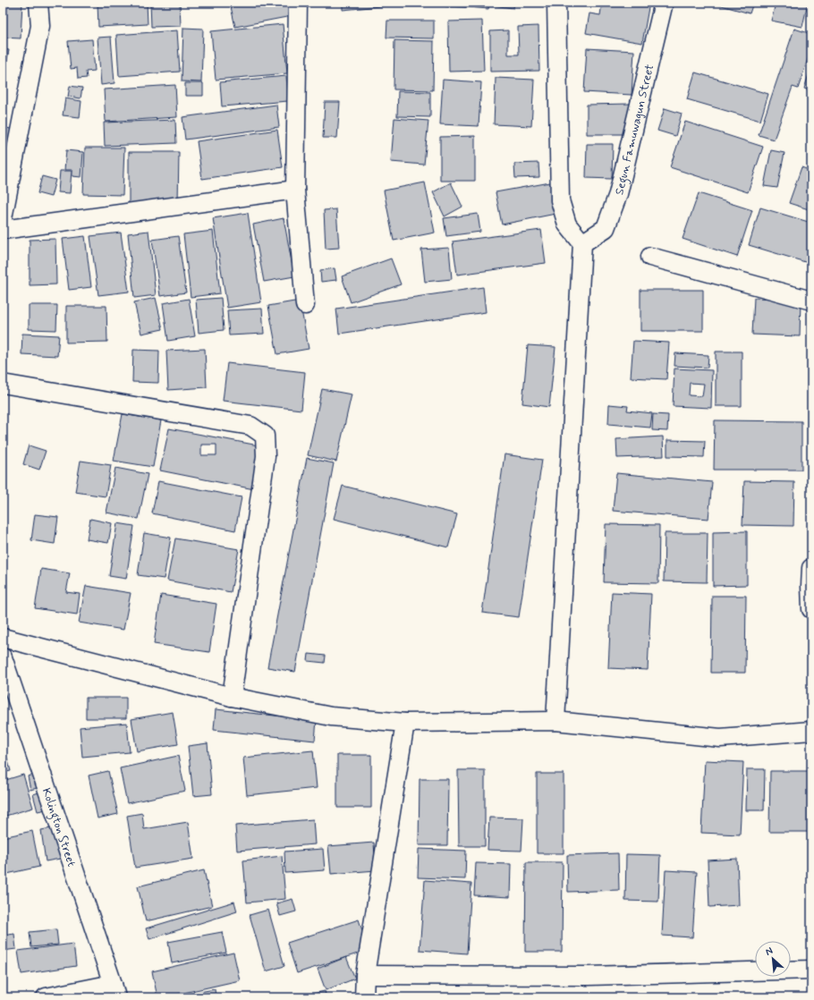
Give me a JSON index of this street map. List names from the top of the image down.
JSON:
{
  "streets": {
    "street": ["Segun Famuwagun Street", "Kolington Street"]
  },
  "north": "top left"
}
